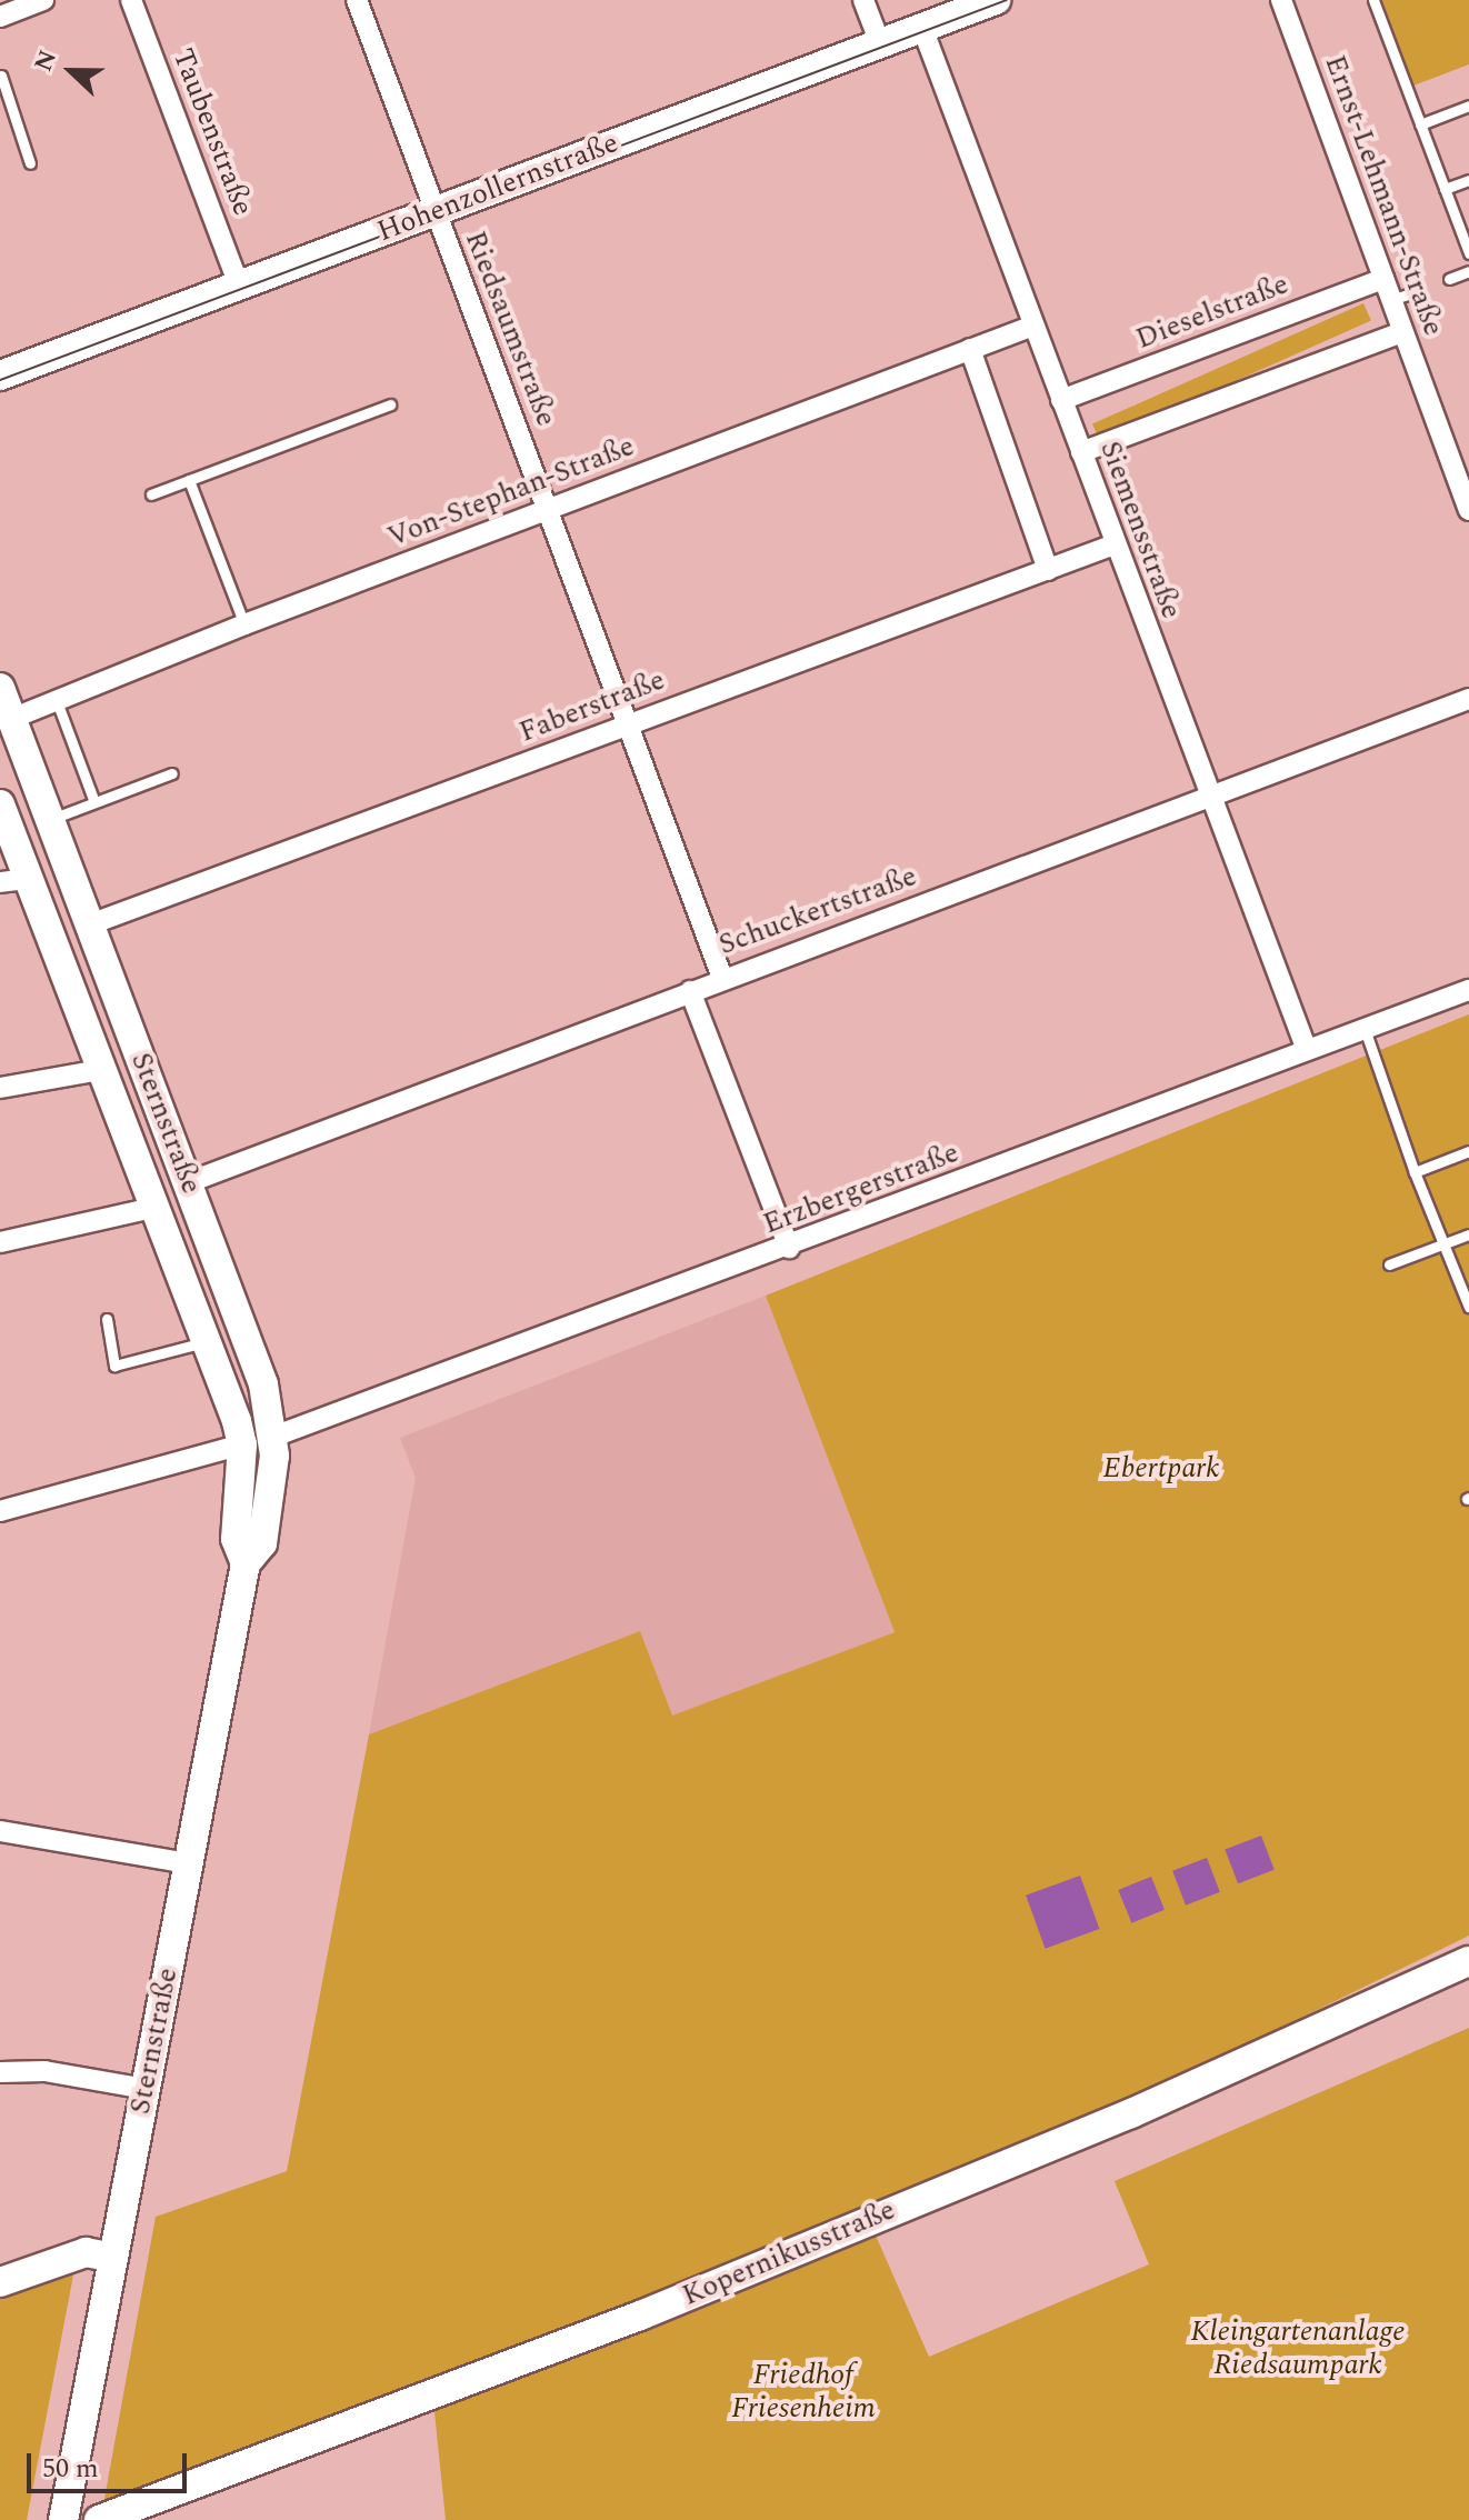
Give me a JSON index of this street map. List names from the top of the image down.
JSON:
{
  "streets": {
    "main road": ["Hohenzollernstraße", "Sternstraße", "Kopernikusstraße"],
    "street": [
      "Taubenstraße",
      "Ernst-Lehmann-Straße",
      "Dieselstraße",
      "Riedsaumstraße",
      "Von-Stephan-Straße",
      "Siemensstraße",
      "Faberstraße",
      "Schuckertstraße",
      "Erzbergerstraße"
    ]
  },
  "crossings": [
    ["Taubenstraße", "Hohenzollernstraße"],
    ["Hohenzollernstraße", "Riedsaumstraße"],
    ["Hohenzollernstraße", "Siemensstraße"],
    ["Ernst-Lehmann-Straße", "Dieselstraße"],
    ["Dieselstraße", "Siemensstraße"],
    ["Riedsaumstraße", "Von-Stephan-Straße"],
    ["Riedsaumstraße", "Faberstraße"],
    ["Riedsaumstraße", "Schuckertstraße"],
    ["Von-Stephan-Straße", "Siemensstraße"],
    ["Von-Stephan-Straße", "Sternstraße"],
    ["Siemensstraße", "Faberstraße"],
    ["Siemensstraße", "Schuckertstraße"],
    ["Siemensstraße", "Erzbergerstraße"],
    ["Faberstraße", "Sternstraße"],
    ["Schuckertstraße", "Sternstraße"],
    ["Sternstraße", "Erzbergerstraße"]
  ],
  "parks": ["Ebertpark", "Kleingartenanlage Riedsaumpark", "Friedhof Friesenheim"],
  "scale_bar": "50 m",
  "north": "left"
}
